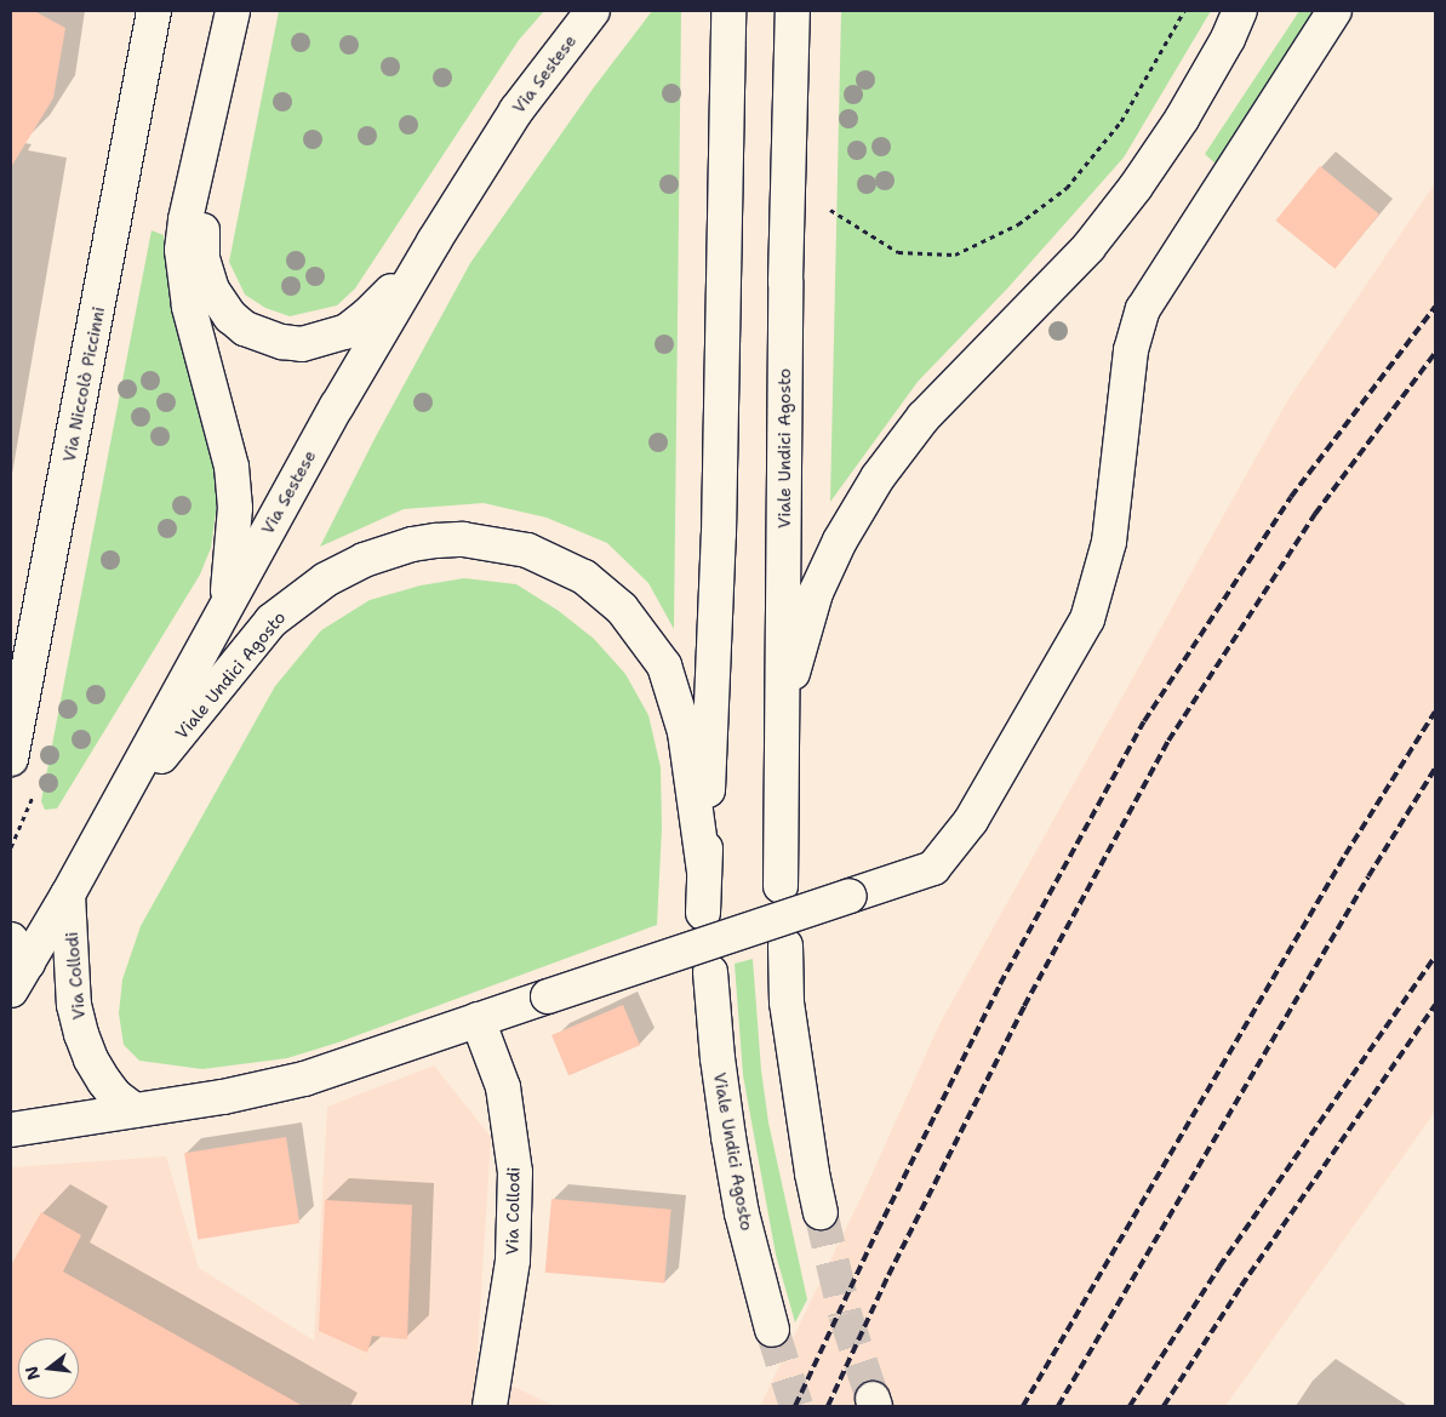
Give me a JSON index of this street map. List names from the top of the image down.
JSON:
{
  "streets": {
    "main road": [
      "Via Sestese",
      "Via Niccolò Piccinni",
      "Viale Undici Agosto",
      "Via Collodi"
    ]
  },
  "crossings": [
    ["Via Sestese", "Viale Undici Agosto"],
    ["Via Sestese", "Via Collodi"]
  ],
  "north": "left"
}
